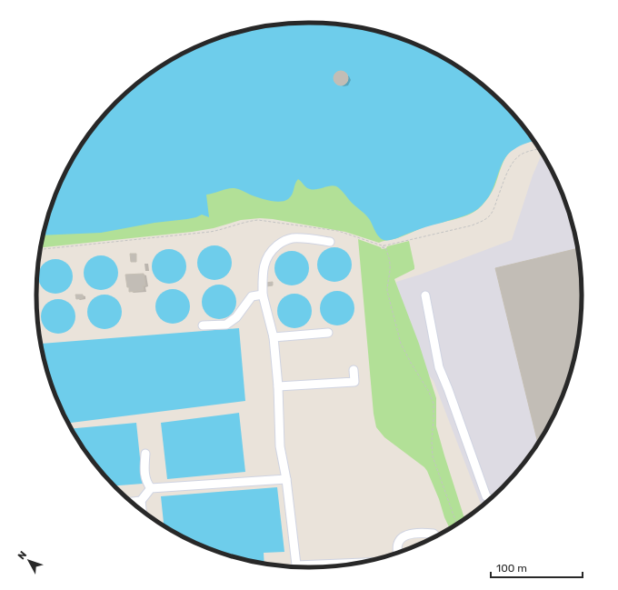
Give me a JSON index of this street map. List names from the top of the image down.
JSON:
{
  "scale_bar": "100 m",
  "north": "top left"
}
